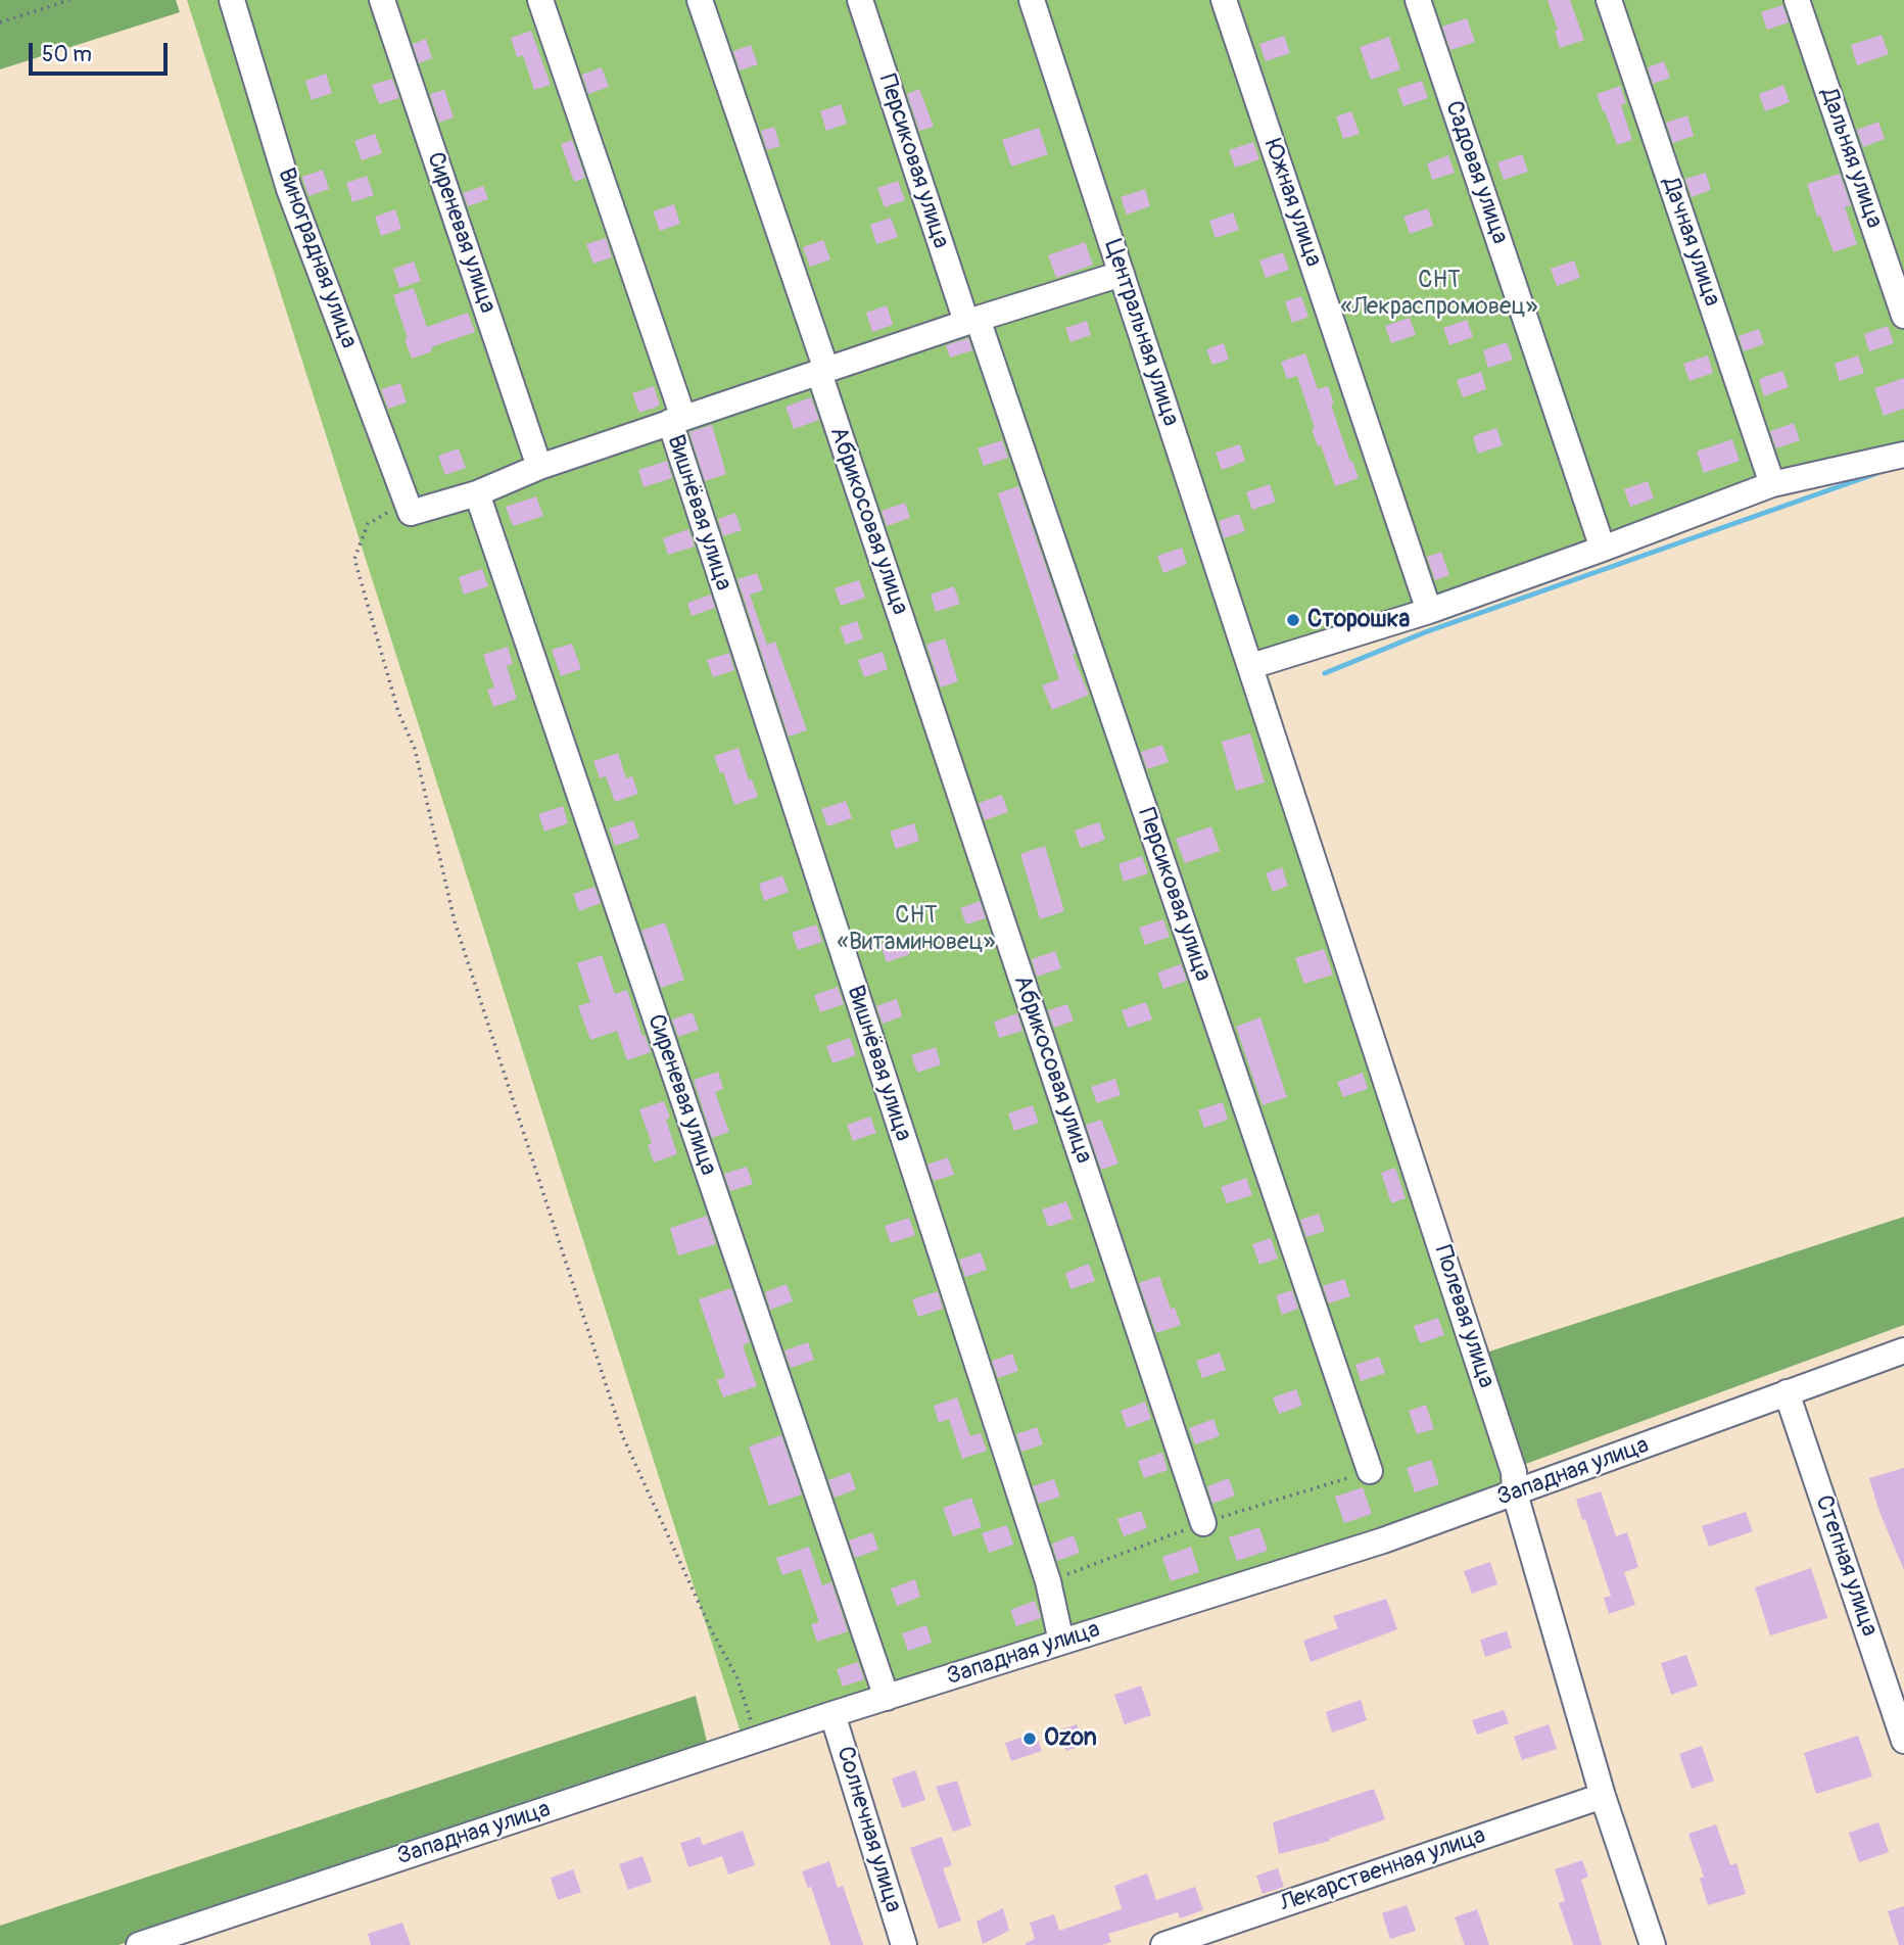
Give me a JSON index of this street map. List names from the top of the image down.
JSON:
{
  "streets": {
    "street": [
      "Дальняя улица",
      "Персиковая улица",
      "Садовая улица",
      "Южная улица",
      "Сиреневая улица",
      "Дачная улица",
      "Виноградная улица",
      "Центральная улица",
      "Вишнёвая улица",
      "Абрикосовая улица",
      "Полевая улица",
      "Западная улица",
      "Степная улица",
      "Солнечная улица",
      "Лекарственная улица"
    ]
  },
  "crossings": [
    ["Сиреневая улица", "Западная улица"],
    ["Центральная улица", "Полевая улица"],
    ["Вишнёвая улица", "Западная улица"],
    ["Полевая улица", "Западная улица"],
    ["Полевая улица", "Лекарственная улица"],
    ["Западная улица", "Степная улица"],
    ["Западная улица", "Солнечная улица"]
  ],
  "parks": ["СНТ «Лекраспромовец»", "СНТ «Витаминовец»"],
  "places": ["Сторошка", "Ozon"],
  "scale_bar": "50 m"
}
